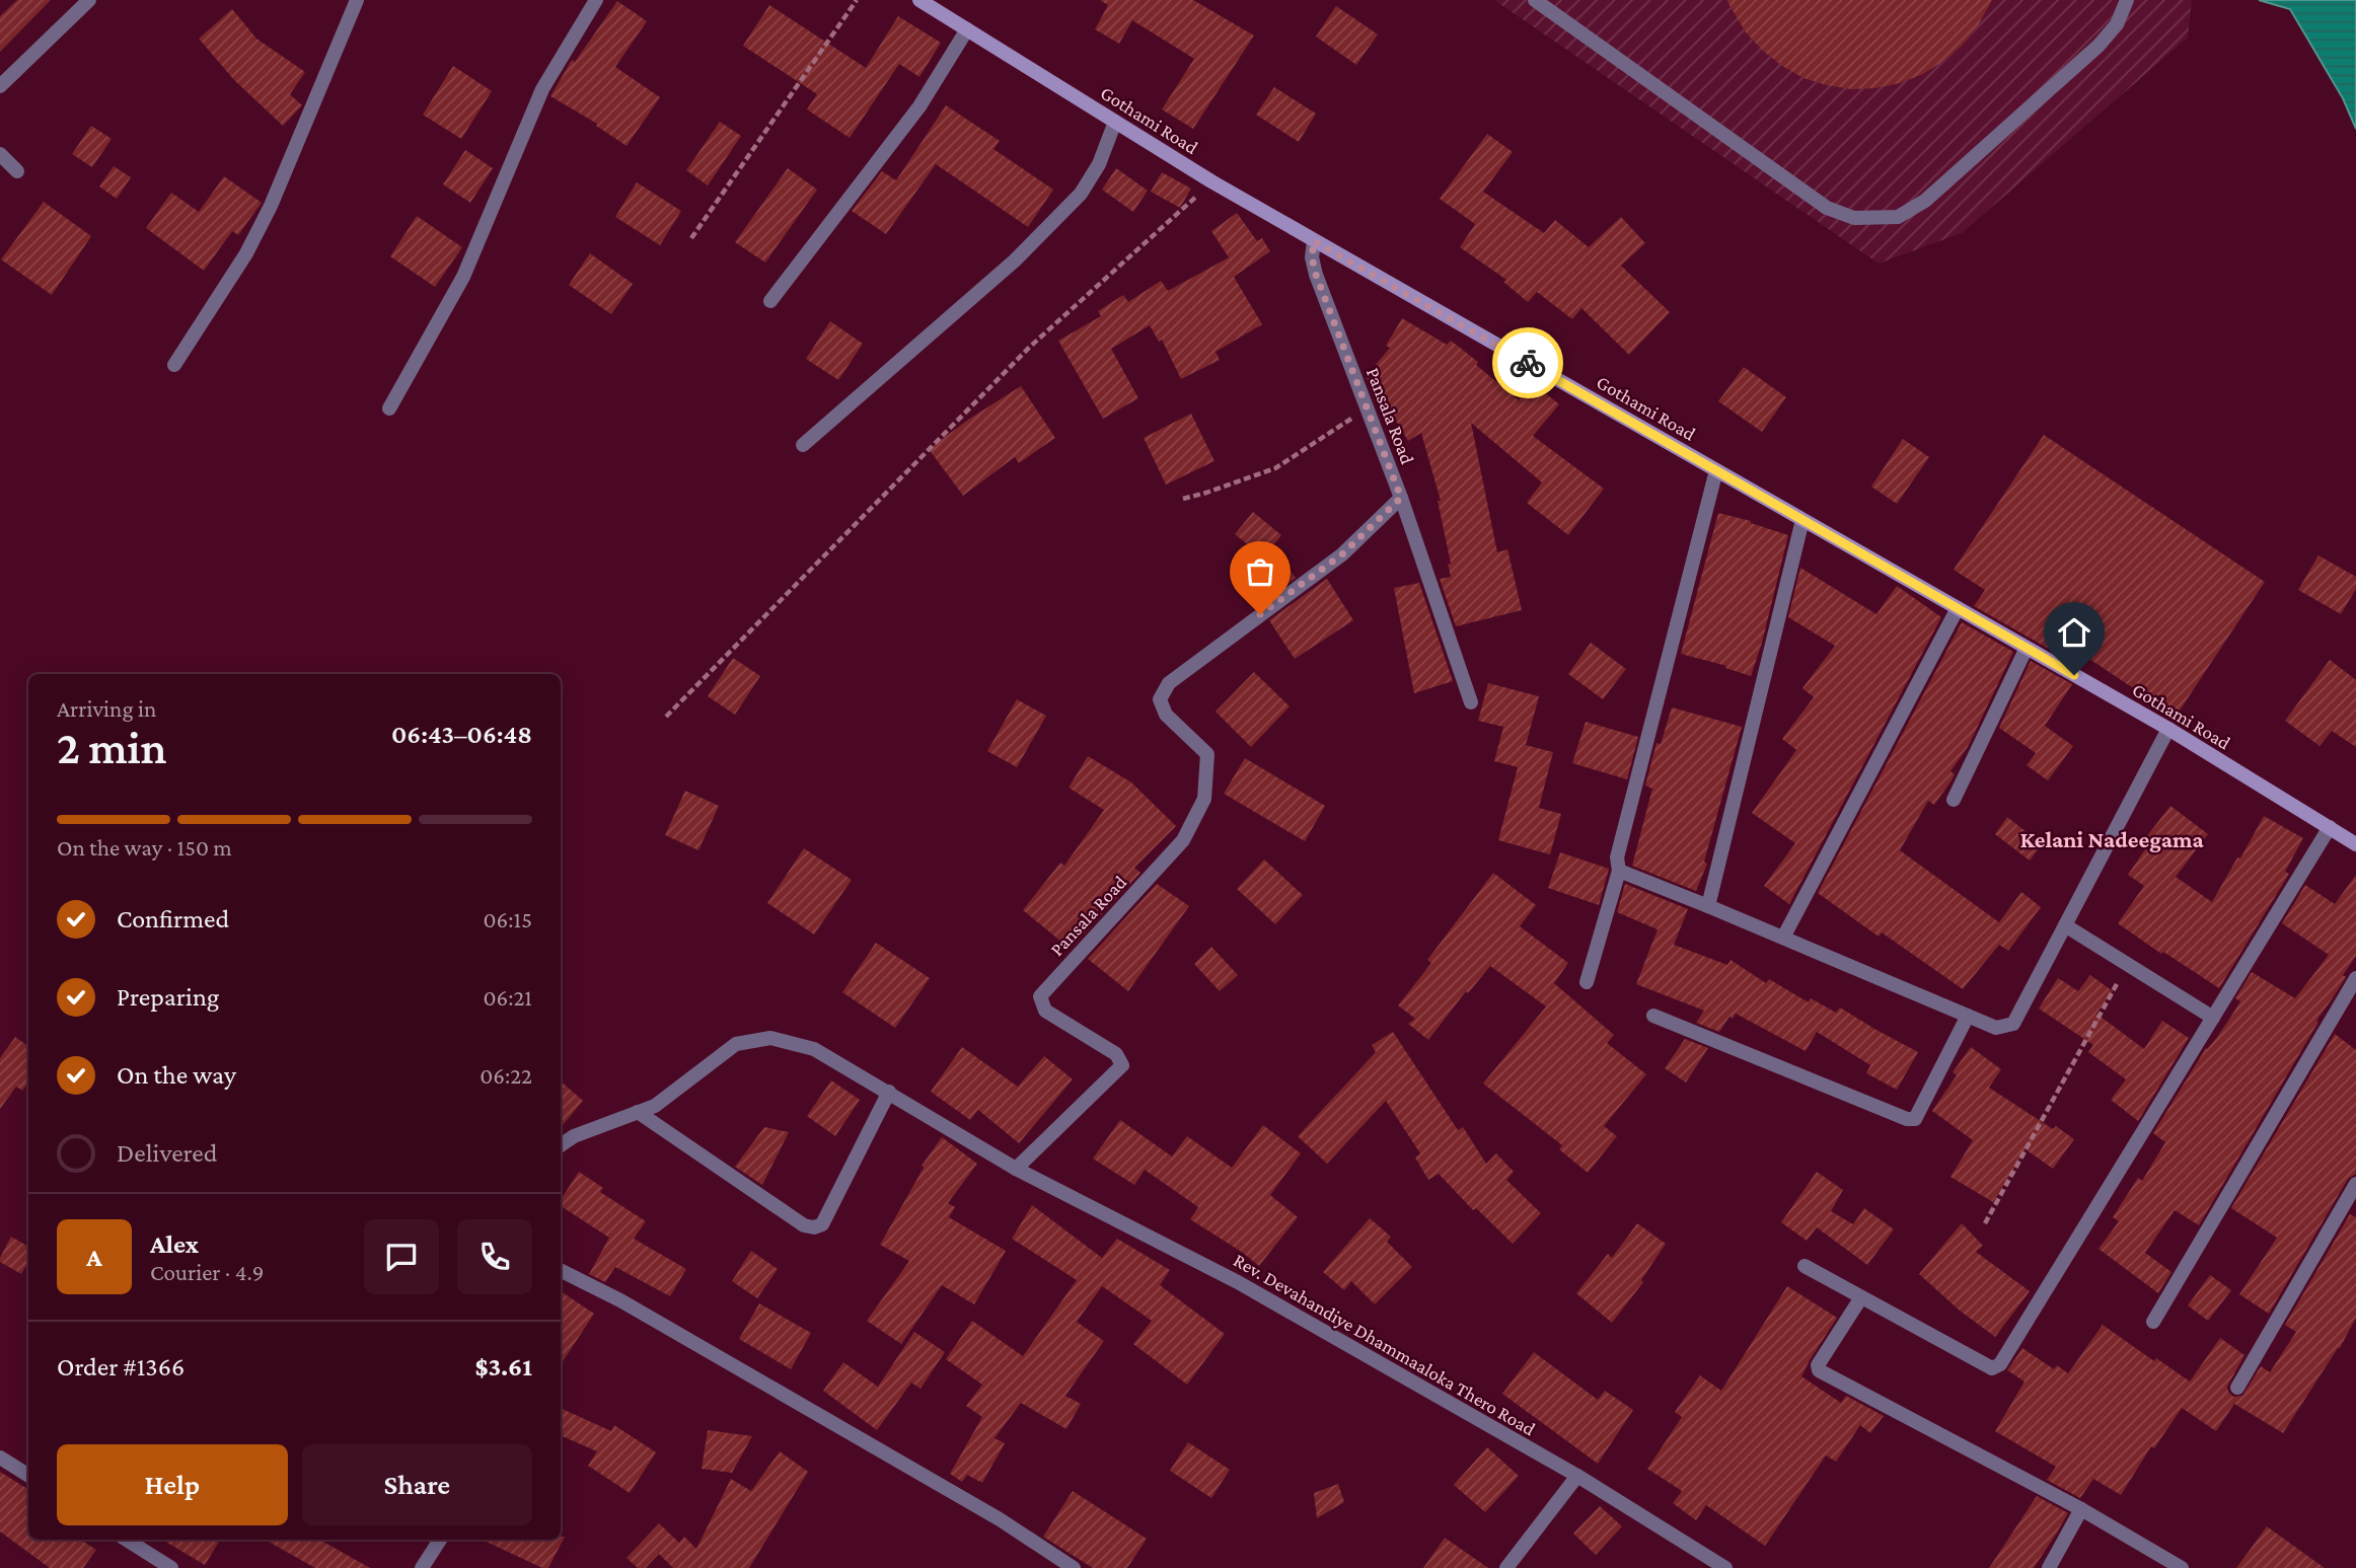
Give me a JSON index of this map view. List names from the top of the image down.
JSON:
{
  "streets": {
    "street": ["Gothami Road", "Pansala Road", "Rev. Devahandiye Dhammaaloka Thero Road"]
  },
  "crossings": [
    ["Gothami Road", "Pansala Road"],
    ["Pansala Road", "Rev. Devahandiye Dhammaaloka Thero Road"]
  ],
  "districts": ["Kelani Nadeegama"],
  "page": {
    "heading": ["2 min", "Arriving in", "06:43–06:48"],
    "panel": [
      "Alex",
      "Courier · 4.9",
      "Order #1366",
      "$3.61"
    ],
    "bar": "On the way · 150 m",
    "list": [
      ["Confirmed", "06:15"],
      ["Preparing", "06:21"],
      ["On the way", "06:22"],
      "Delivered"
    ],
    "round": "A",
    "buttons": ["Help", "Share"]
  }
}
